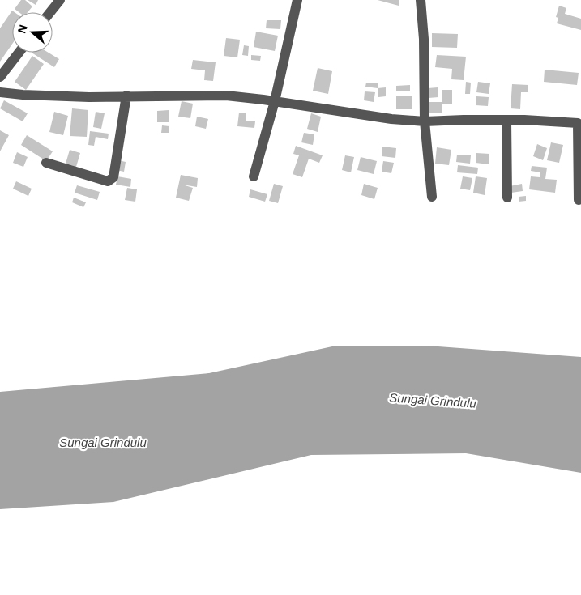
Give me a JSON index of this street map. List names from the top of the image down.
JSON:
{
  "water": ["Sungai Grindulu"],
  "north": "left"
}
